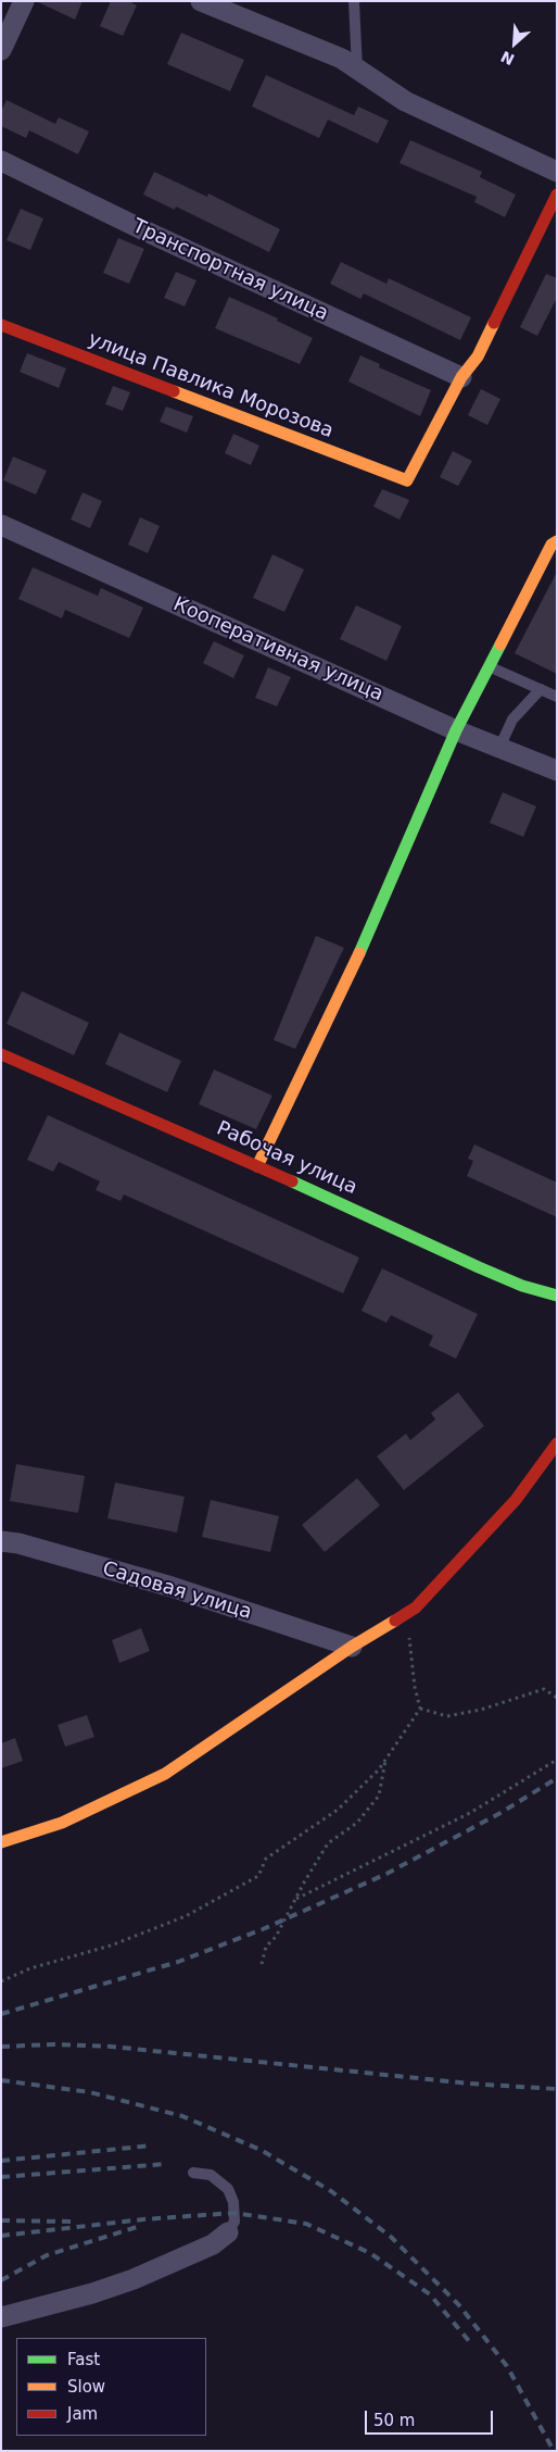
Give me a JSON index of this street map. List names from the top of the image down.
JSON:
{
  "streets": {
    "street": [
      "Транспортная улица",
      "улица Павлика Морозова",
      "Кооперативная улица",
      "Рабочая улица",
      "Садовая улица"
    ]
  },
  "crossings": [
    ["Транспортная улица", "улица Павлика Морозова"]
  ],
  "legend": ["Fast", "Slow", "Jam"],
  "scale_bar": "50 m",
  "north": "bottom left"
}
